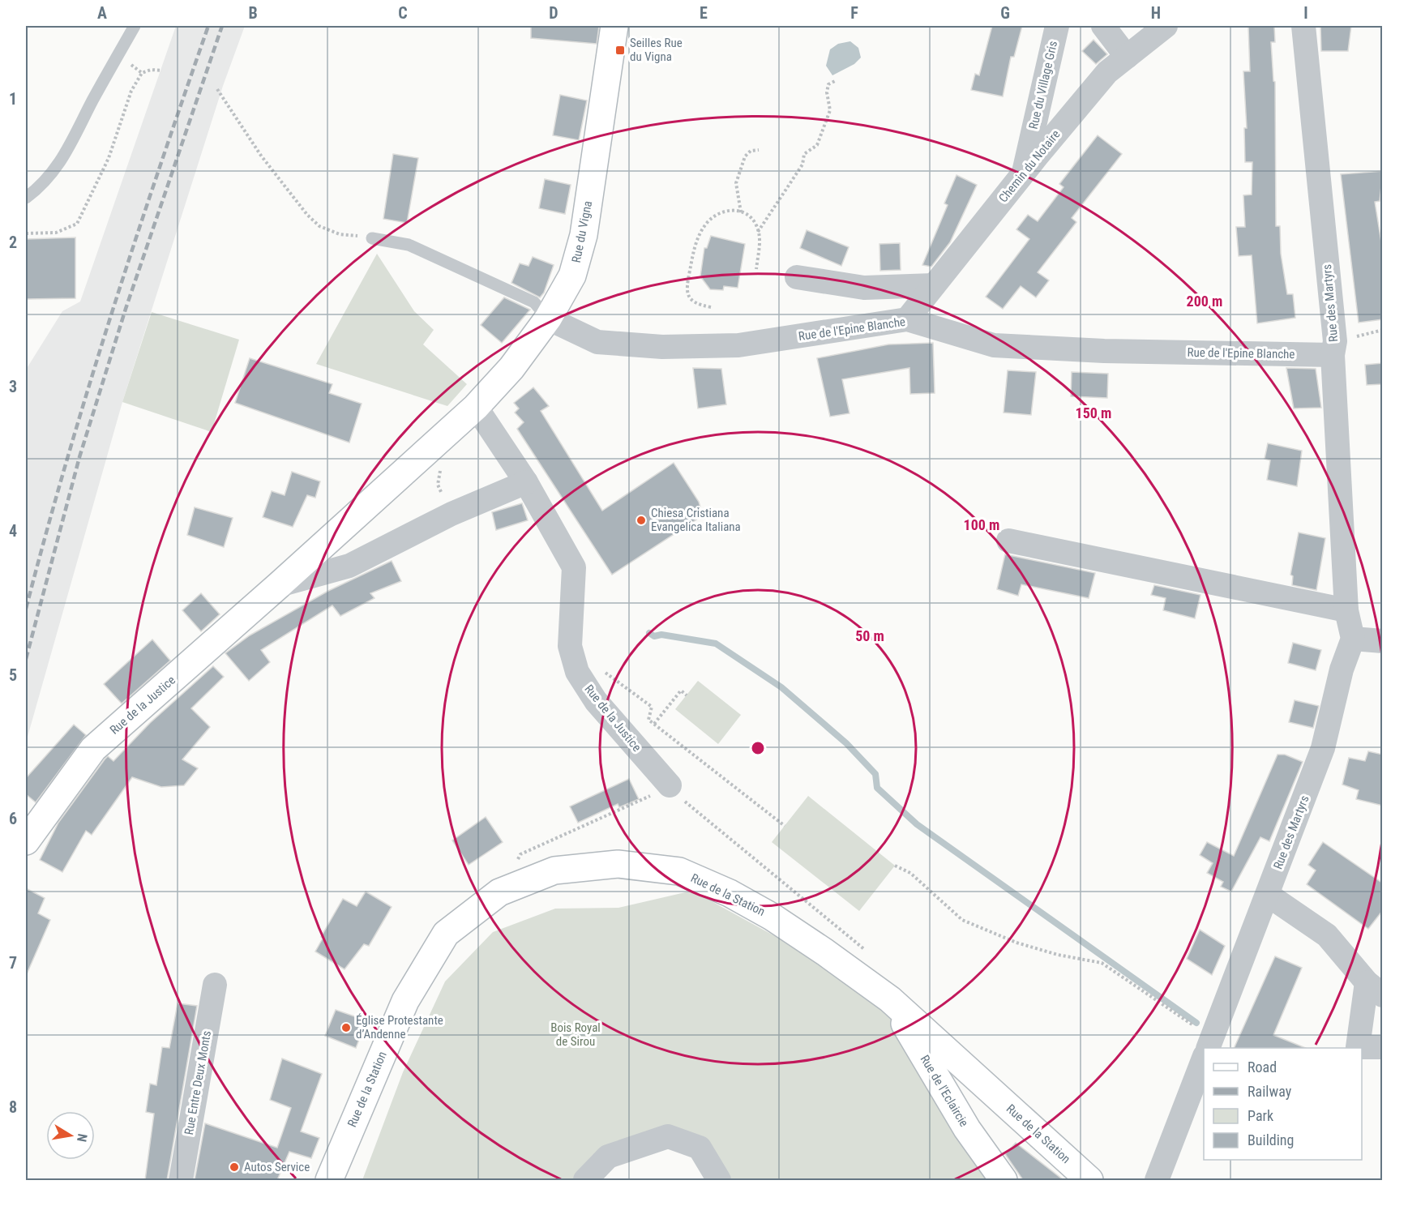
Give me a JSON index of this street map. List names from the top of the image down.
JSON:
{
  "streets": {
    "street": [
      "Rue du Village Gris",
      "Chemin du Notaire",
      "Rue du Vigna",
      "Rue des Martyrs",
      "Rue de l'Epine Blanche",
      "Rue de la Justice",
      "Rue de la Station",
      "Rue Entre Deux Monts",
      "Rue de l'Eclaircie"
    ]
  },
  "crossings": [
    ["Rue du Village Gris", "Chemin du Notaire"],
    ["Chemin du Notaire", "Rue de l'Epine Blanche"],
    ["Rue du Vigna", "Rue de l'Epine Blanche"],
    ["Rue du Vigna", "Rue de la Justice"],
    ["Rue des Martyrs", "Rue de l'Epine Blanche"],
    ["Rue de la Station", "Rue de l'Eclaircie"]
  ],
  "parks": ["Bois Royal de Sirou"],
  "places": {
    "transit": ["Seilles Rue du Vigna"],
    "other": ["Chiesa Cristiana Evangelica Italiana", "Église Protestante d’Andenne", "Autos Service"]
  },
  "legend": [
    "Road",
    "Railway",
    "Park",
    "Building"
  ],
  "north": "right",
  "grid": {
    "columns": [
      "A",
      "B",
      "C",
      "D",
      "E",
      "F",
      "G",
      "H",
      "I"
    ],
    "rows": [
      "1",
      "2",
      "3",
      "4",
      "5",
      "6",
      "7",
      "8"
    ]
  },
  "rings": [
    "200 m",
    "150 m",
    "100 m",
    "50 m"
  ]
}
